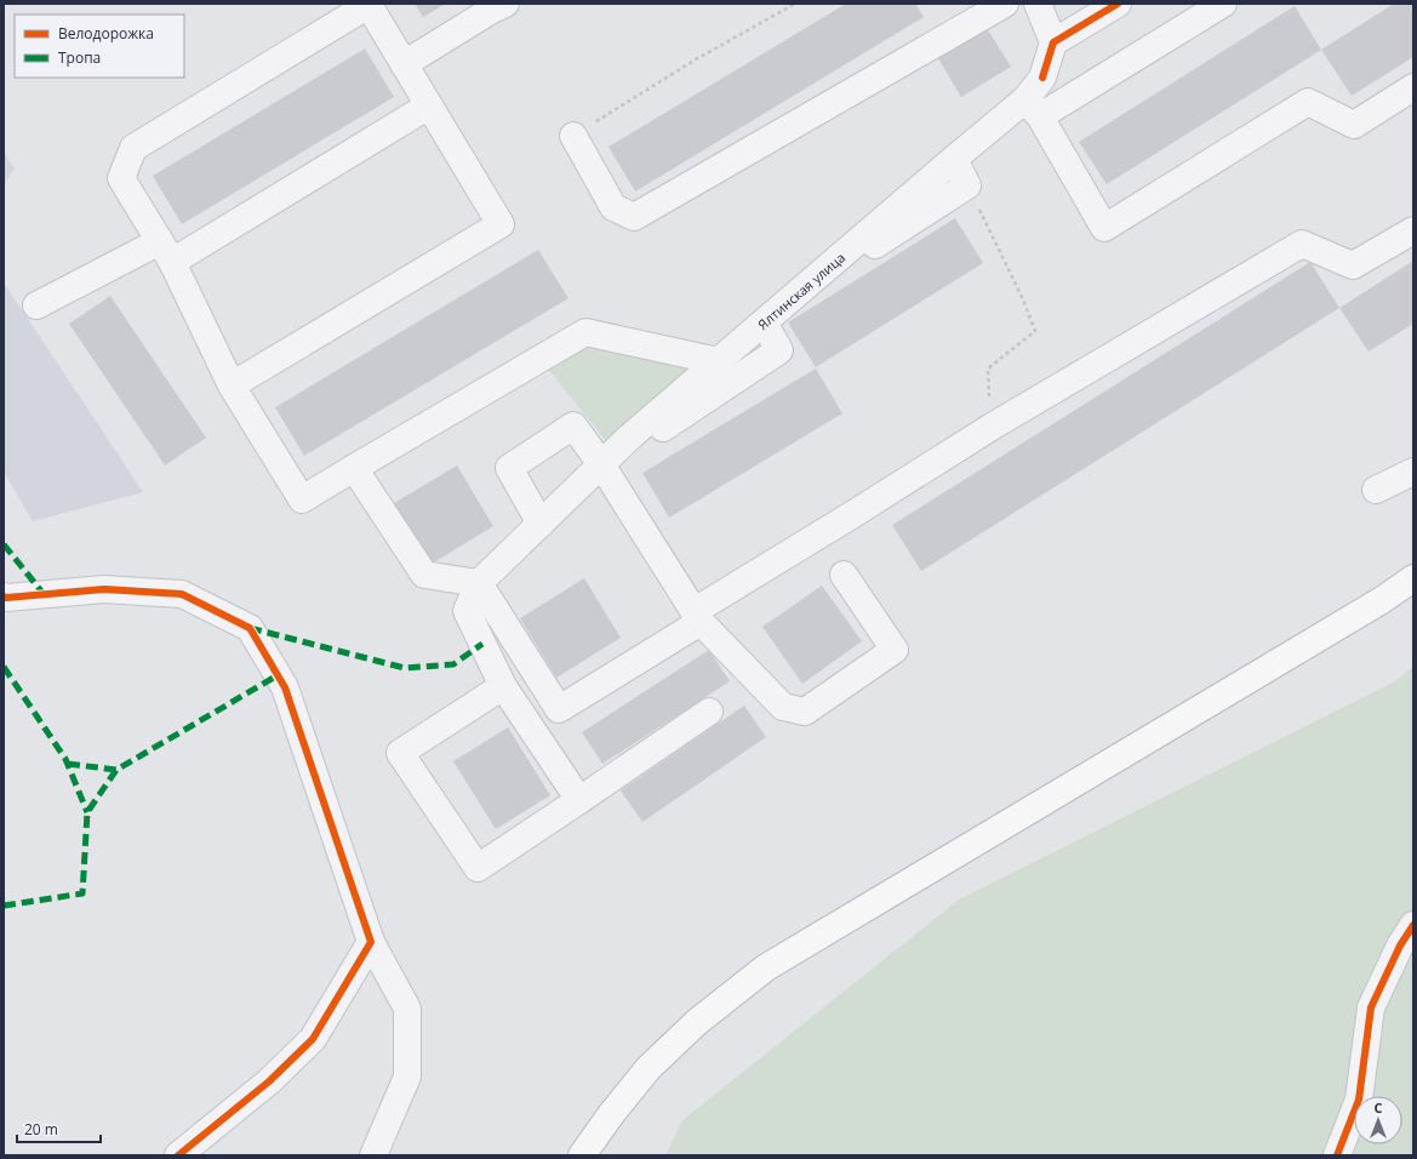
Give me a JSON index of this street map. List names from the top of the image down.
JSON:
{
  "streets": {
    "street": ["Ялтинская улица"]
  },
  "legend": ["Велодорожка", "Тропа"],
  "scale_bar": "20 m",
  "north": "top"
}
